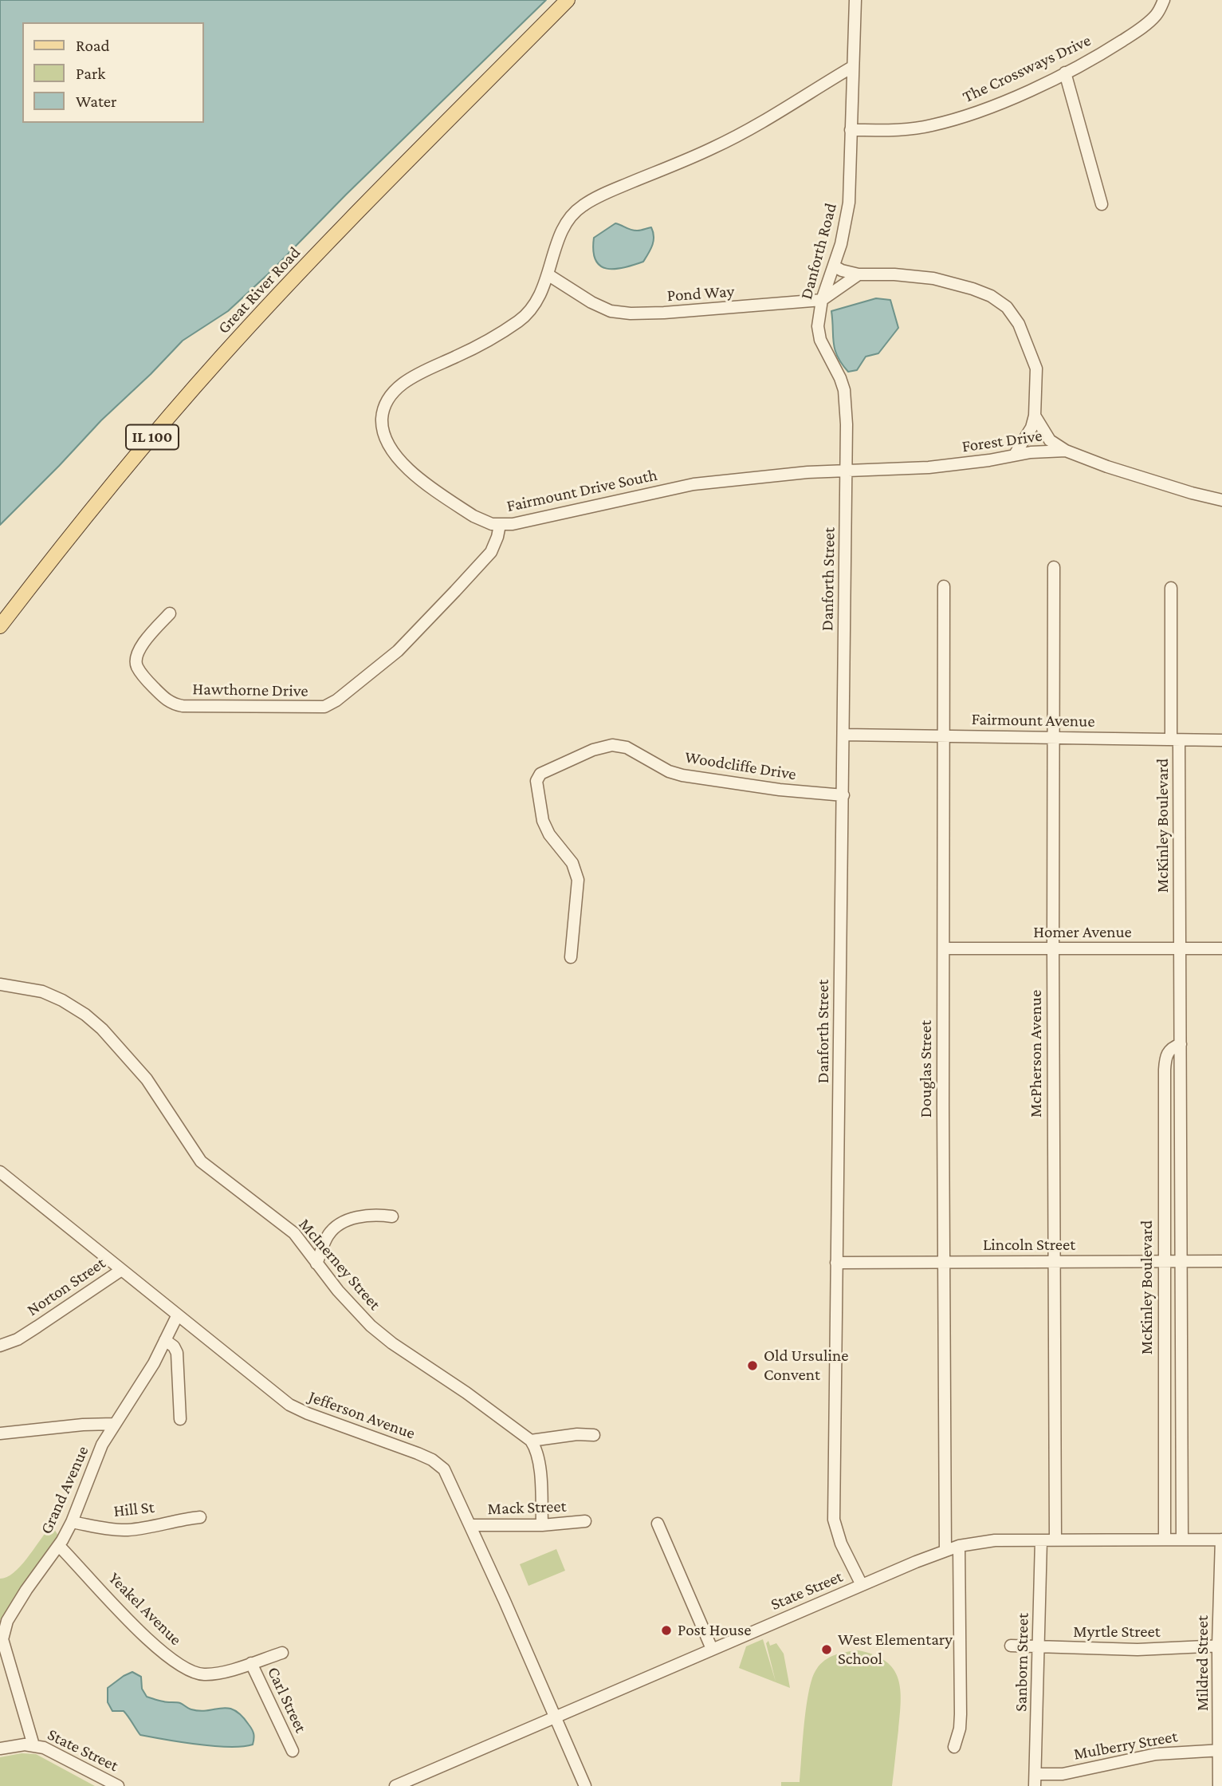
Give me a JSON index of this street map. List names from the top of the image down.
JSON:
{
  "streets": {
    "main road": ["Great River Road", "IL 100"],
    "street": [
      "The Crossways Drive",
      "Danforth Road",
      "Pond Way",
      "Forest Drive",
      "Fairmount Drive South",
      "Danforth Street",
      "Hawthorne Drive",
      "Fairmount Avenue",
      "Woodcliffe Drive",
      "McKinley Boulevard",
      "Homer Avenue",
      "McPherson Avenue",
      "Douglas Street",
      "Lincoln Street",
      "McInerney Street",
      "Norton Street",
      "Jefferson Avenue",
      "Grand Avenue",
      "Mack Street",
      "Hill St",
      "State Street",
      "Yeakel Avenue",
      "Myrtle Street",
      "Sanborn Street",
      "Mildred Street",
      "Carl Street",
      "Mulberry Street"
    ]
  },
  "crossings": [
    ["The Crossways Drive", "Danforth Road"],
    ["Danforth Road", "Pond Way"],
    ["Danforth Road", "Forest Drive"],
    ["Danforth Road", "Fairmount Drive South"],
    ["Danforth Road", "Danforth Street"],
    ["Pond Way", "Fairmount Drive South"],
    ["Forest Drive", "Fairmount Drive South"],
    ["Forest Drive", "Danforth Street"],
    ["Fairmount Drive South", "Danforth Street"],
    ["Fairmount Drive South", "Hawthorne Drive"],
    ["Danforth Street", "Fairmount Avenue"],
    ["Danforth Street", "Woodcliffe Drive"],
    ["Danforth Street", "Lincoln Street"],
    ["Danforth Street", "State Street"],
    ["Fairmount Avenue", "McKinley Boulevard"],
    ["Fairmount Avenue", "McPherson Avenue"],
    ["Fairmount Avenue", "Douglas Street"],
    ["McKinley Boulevard", "Homer Avenue"],
    ["McKinley Boulevard", "Lincoln Street"],
    ["McKinley Boulevard", "State Street"],
    ["Homer Avenue", "McPherson Avenue"],
    ["Homer Avenue", "Douglas Street"],
    ["McPherson Avenue", "Lincoln Street"],
    ["McPherson Avenue", "State Street"],
    ["Douglas Street", "Lincoln Street"],
    ["Douglas Street", "State Street"],
    ["Norton Street", "Jefferson Avenue"],
    ["Jefferson Avenue", "Grand Avenue"],
    ["Jefferson Avenue", "Mack Street"],
    ["Jefferson Avenue", "State Street"],
    ["Grand Avenue", "Hill St"],
    ["Grand Avenue", "State Street"],
    ["Grand Avenue", "Yeakel Avenue"],
    ["State Street", "Sanborn Street"],
    ["State Street", "Mildred Street"],
    ["Yeakel Avenue", "Carl Street"],
    ["Myrtle Street", "Sanborn Street"],
    ["Myrtle Street", "Mildred Street"],
    ["Sanborn Street", "Mulberry Street"],
    ["Mildred Street", "Mulberry Street"]
  ],
  "places": ["Old Ursuline Convent", "Post House", "West Elementary School"],
  "legend": ["Road", "Park", "Water"]
}
